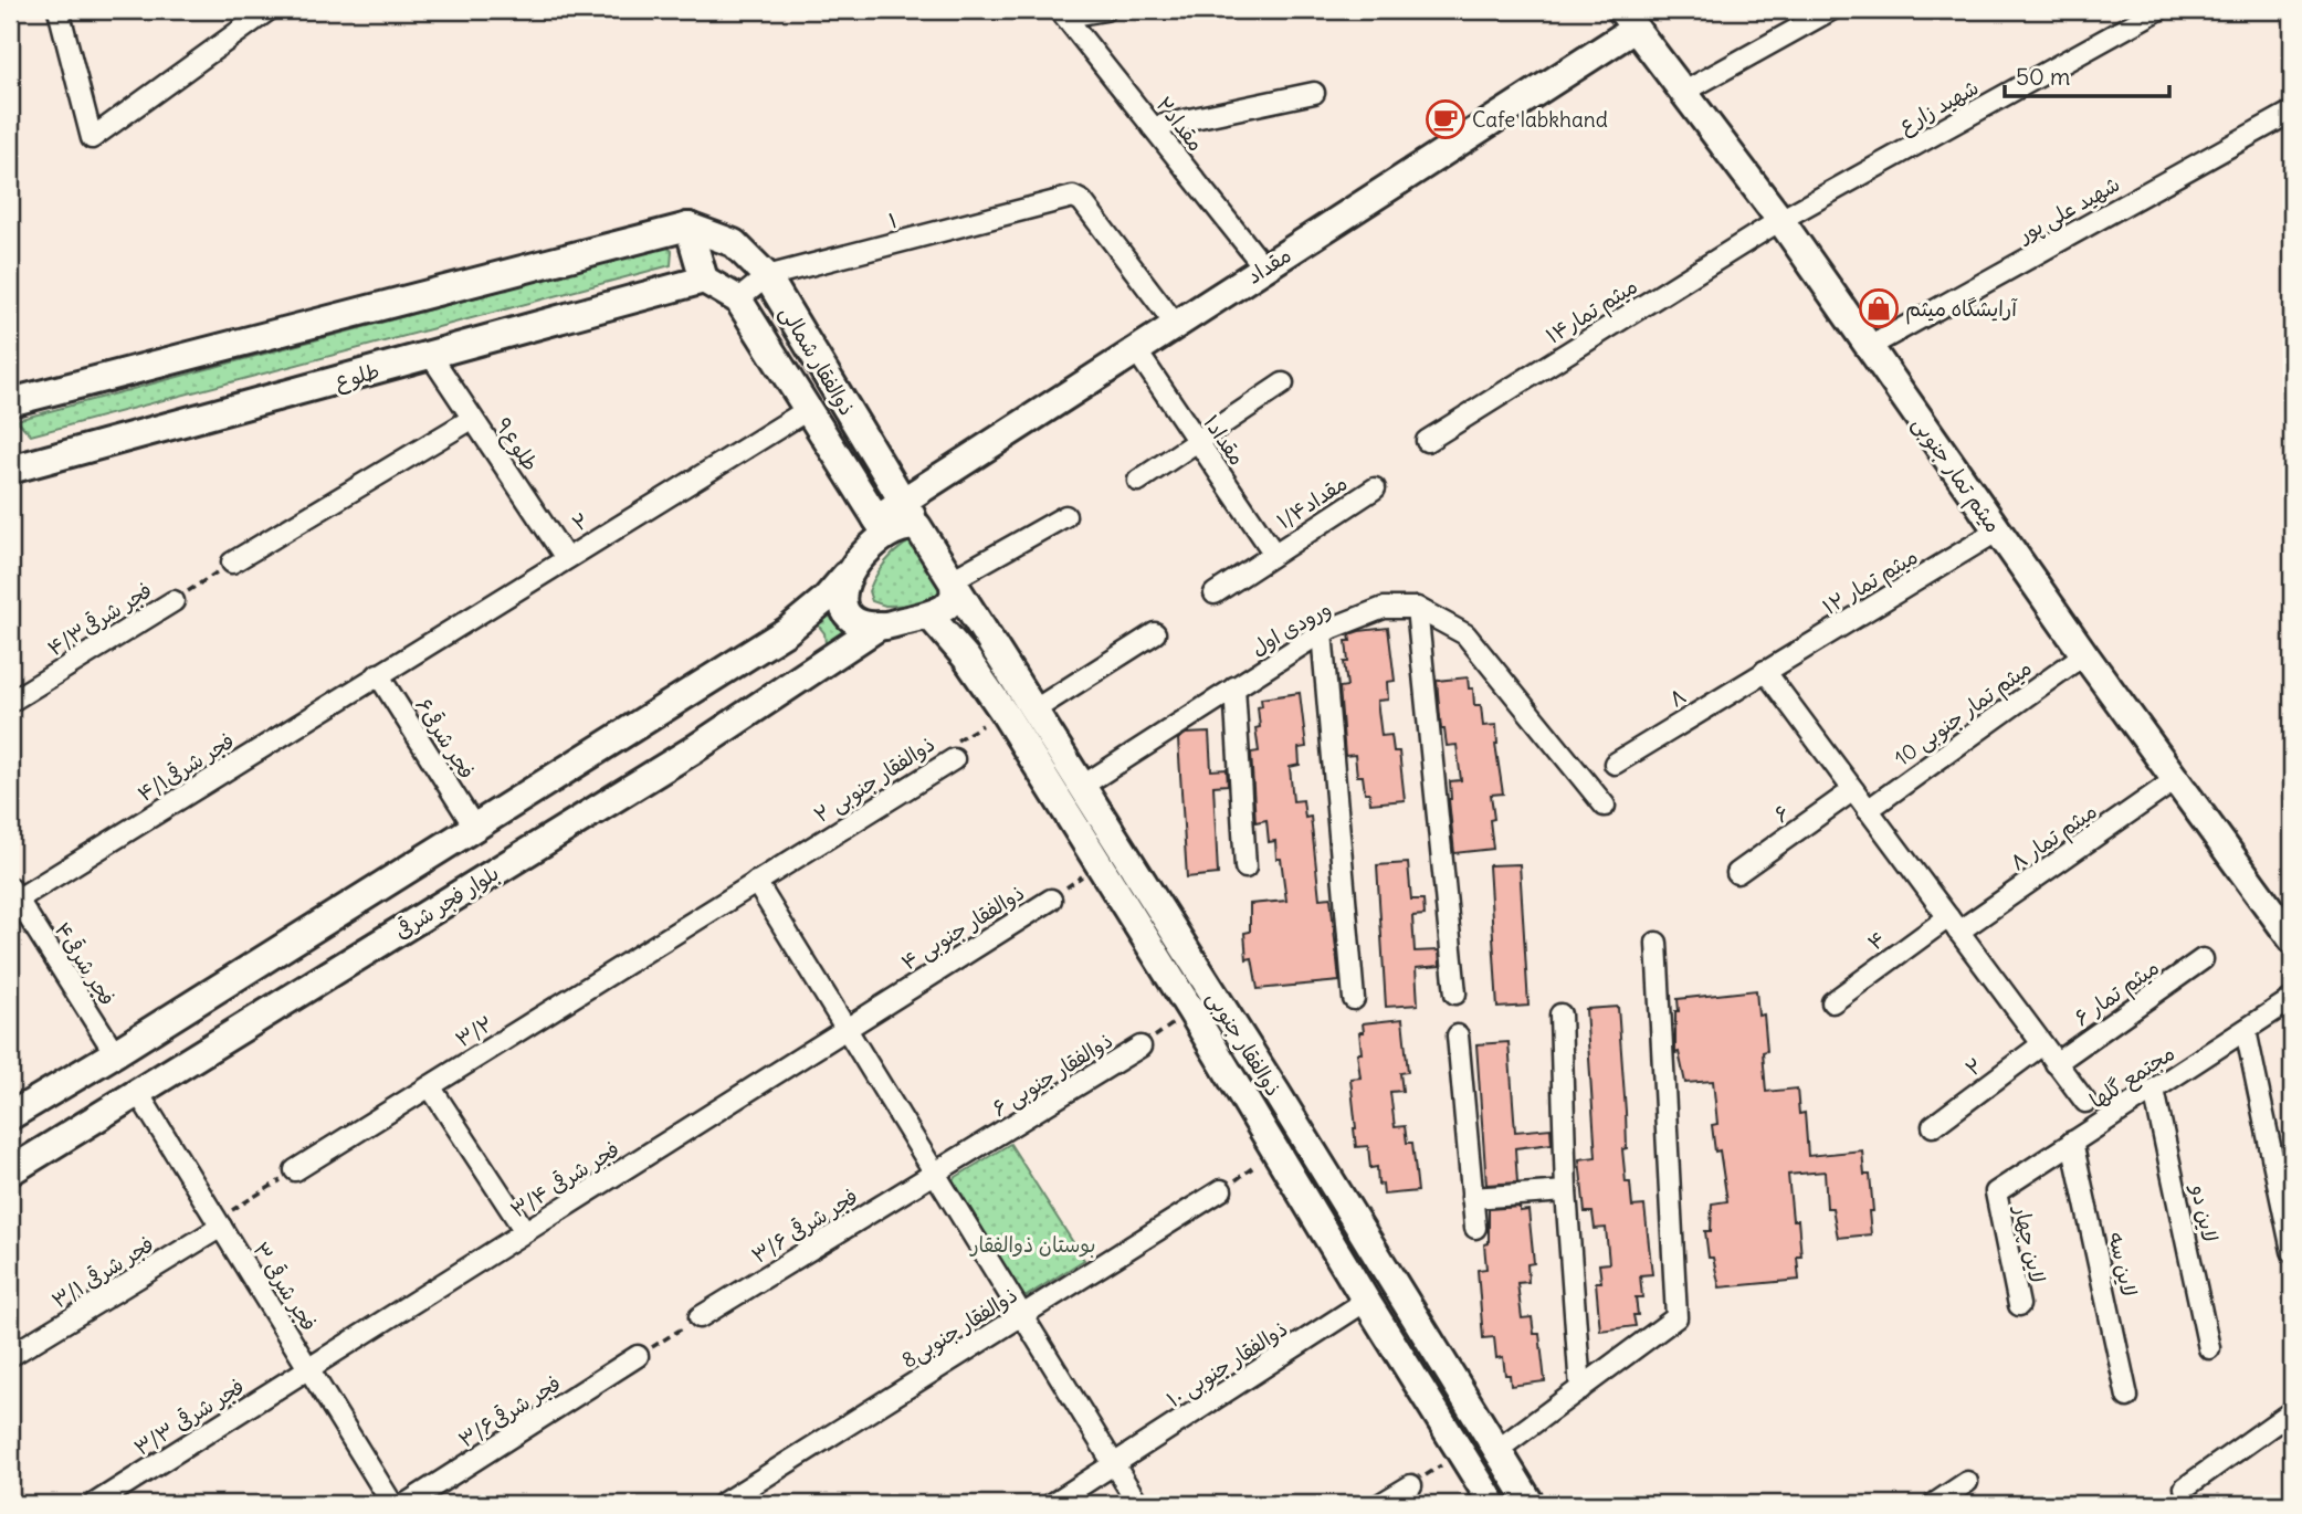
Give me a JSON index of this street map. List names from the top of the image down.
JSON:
{
  "streets": {
    "main road": [
      "مقداد",
      "ذوالفقار شمالی",
      "طلوع",
      "میثم تمار جنوبی",
      "بلوار فجر شرقی",
      "ذوالفقار جنوبی"
    ],
    "street": [
      "شهید زارع",
      "مقداد۲",
      "شهید علی پور",
      "۱",
      "میثم تمار۱۴",
      "مقداد۱",
      "طلوع۹",
      "مقداد۱/۴",
      "۲",
      "میثم تمار ۱۲",
      "فجر شرقی۴/۳",
      "ورودی اول",
      "۸",
      "میثم تمار جنوبی 10",
      "فجر شرقی۶",
      "فجر شرقی۴/۱",
      "۲ ذوالفقار جنوبی",
      "۶",
      "میثم تمار ۸",
      "۴ ذوالفقار جنوبی",
      "۴",
      "فجر شرقی۴",
      "میثم تمار ۶",
      "۳/۲",
      "۶ ذوالفقار جنوبی",
      "مجتمع گلها",
      "۳/۴ فجر شرقی",
      "لاین دو",
      "۳/۶ فجر شرقی",
      "لاین چهار",
      "لاین سه",
      "۳/۱ فجر شرقی",
      "۳ فجر شرقی",
      "8ذوالفقار جنوبی",
      "۱۰ ذوالفقار جنوبی",
      "فجر شرقی۳/۶",
      "۳/۳ فجر شرقی"
    ]
  },
  "crossings": [
    ["شهید زارع", "میثم تمار۱۴"],
    ["شهید زارع", "میثم تمار جنوبی"],
    ["مقداد۲", "مقداد"],
    ["شهید علی پور", "میثم تمار جنوبی"],
    ["۱", "مقداد"],
    ["۱", "ذوالفقار شمالی"],
    ["مقداد", "ذوالفقار شمالی"],
    ["مقداد", "مقداد۱"],
    ["مقداد", "میثم تمار جنوبی"],
    ["مقداد", "بلوار فجر شرقی"],
    ["مقداد", "ذوالفقار جنوبی"],
    ["میثم تمار۱۴", "میثم تمار جنوبی"],
    ["ذوالفقار شمالی", "طلوع"],
    ["ذوالفقار شمالی", "۲"],
    ["ذوالفقار شمالی", "بلوار فجر شرقی"],
    ["ذوالفقار شمالی", "ذوالفقار جنوبی"],
    ["طلوع", "طلوع۹"],
    ["مقداد۱", "مقداد۱/۴"],
    ["طلوع۹", "۲"],
    ["میثم تمار جنوبی", "میثم تمار ۱۲"],
    ["میثم تمار جنوبی", "میثم تمار جنوبی 10"],
    ["میثم تمار جنوبی", "میثم تمار ۸"],
    ["۲", "فجر شرقی۶"],
    ["۲", "فجر شرقی۴/۱"],
    ["میثم تمار ۱۲", "۸"],
    ["ورودی اول", "ذوالفقار جنوبی"],
    ["فجر شرقی۶", "فجر شرقی۴/۱"],
    ["فجر شرقی۴/۱", "فجر شرقی۴"],
    ["۲ ذوالفقار جنوبی", "۳/۲"],
    ["۲ ذوالفقار جنوبی", "ذوالفقار جنوبی"],
    ["میثم تمار ۸", "۴"],
    ["بلوار فجر شرقی", "ذوالفقار جنوبی"],
    ["بلوار فجر شرقی", "۳ فجر شرقی"],
    ["۴ ذوالفقار جنوبی", "ذوالفقار جنوبی"],
    ["۴ ذوالفقار جنوبی", "۳/۴ فجر شرقی"],
    ["ذوالفقار جنوبی", "۶ ذوالفقار جنوبی"],
    ["ذوالفقار جنوبی", "۱۰ ذوالفقار جنوبی"],
    ["۶ ذوالفقار جنوبی", "۳/۶ فجر شرقی"],
    ["مجتمع گلها", "لاین دو"],
    ["مجتمع گلها", "لاین چهار"],
    ["مجتمع گلها", "لاین سه"],
    ["۳/۴ فجر شرقی", "۳ فجر شرقی"],
    ["۳/۴ فجر شرقی", "۳/۳ فجر شرقی"],
    ["۳/۱ فجر شرقی", "۳ فجر شرقی"],
    ["۳ فجر شرقی", "۳/۳ فجر شرقی"]
  ],
  "parks": ["بوستان ذوالفقار"],
  "places": {
    "cafe": ["Cafe labkhand"],
    "shop": ["آرایشگاه میثم"]
  },
  "scale_bar": "50 m"
}
